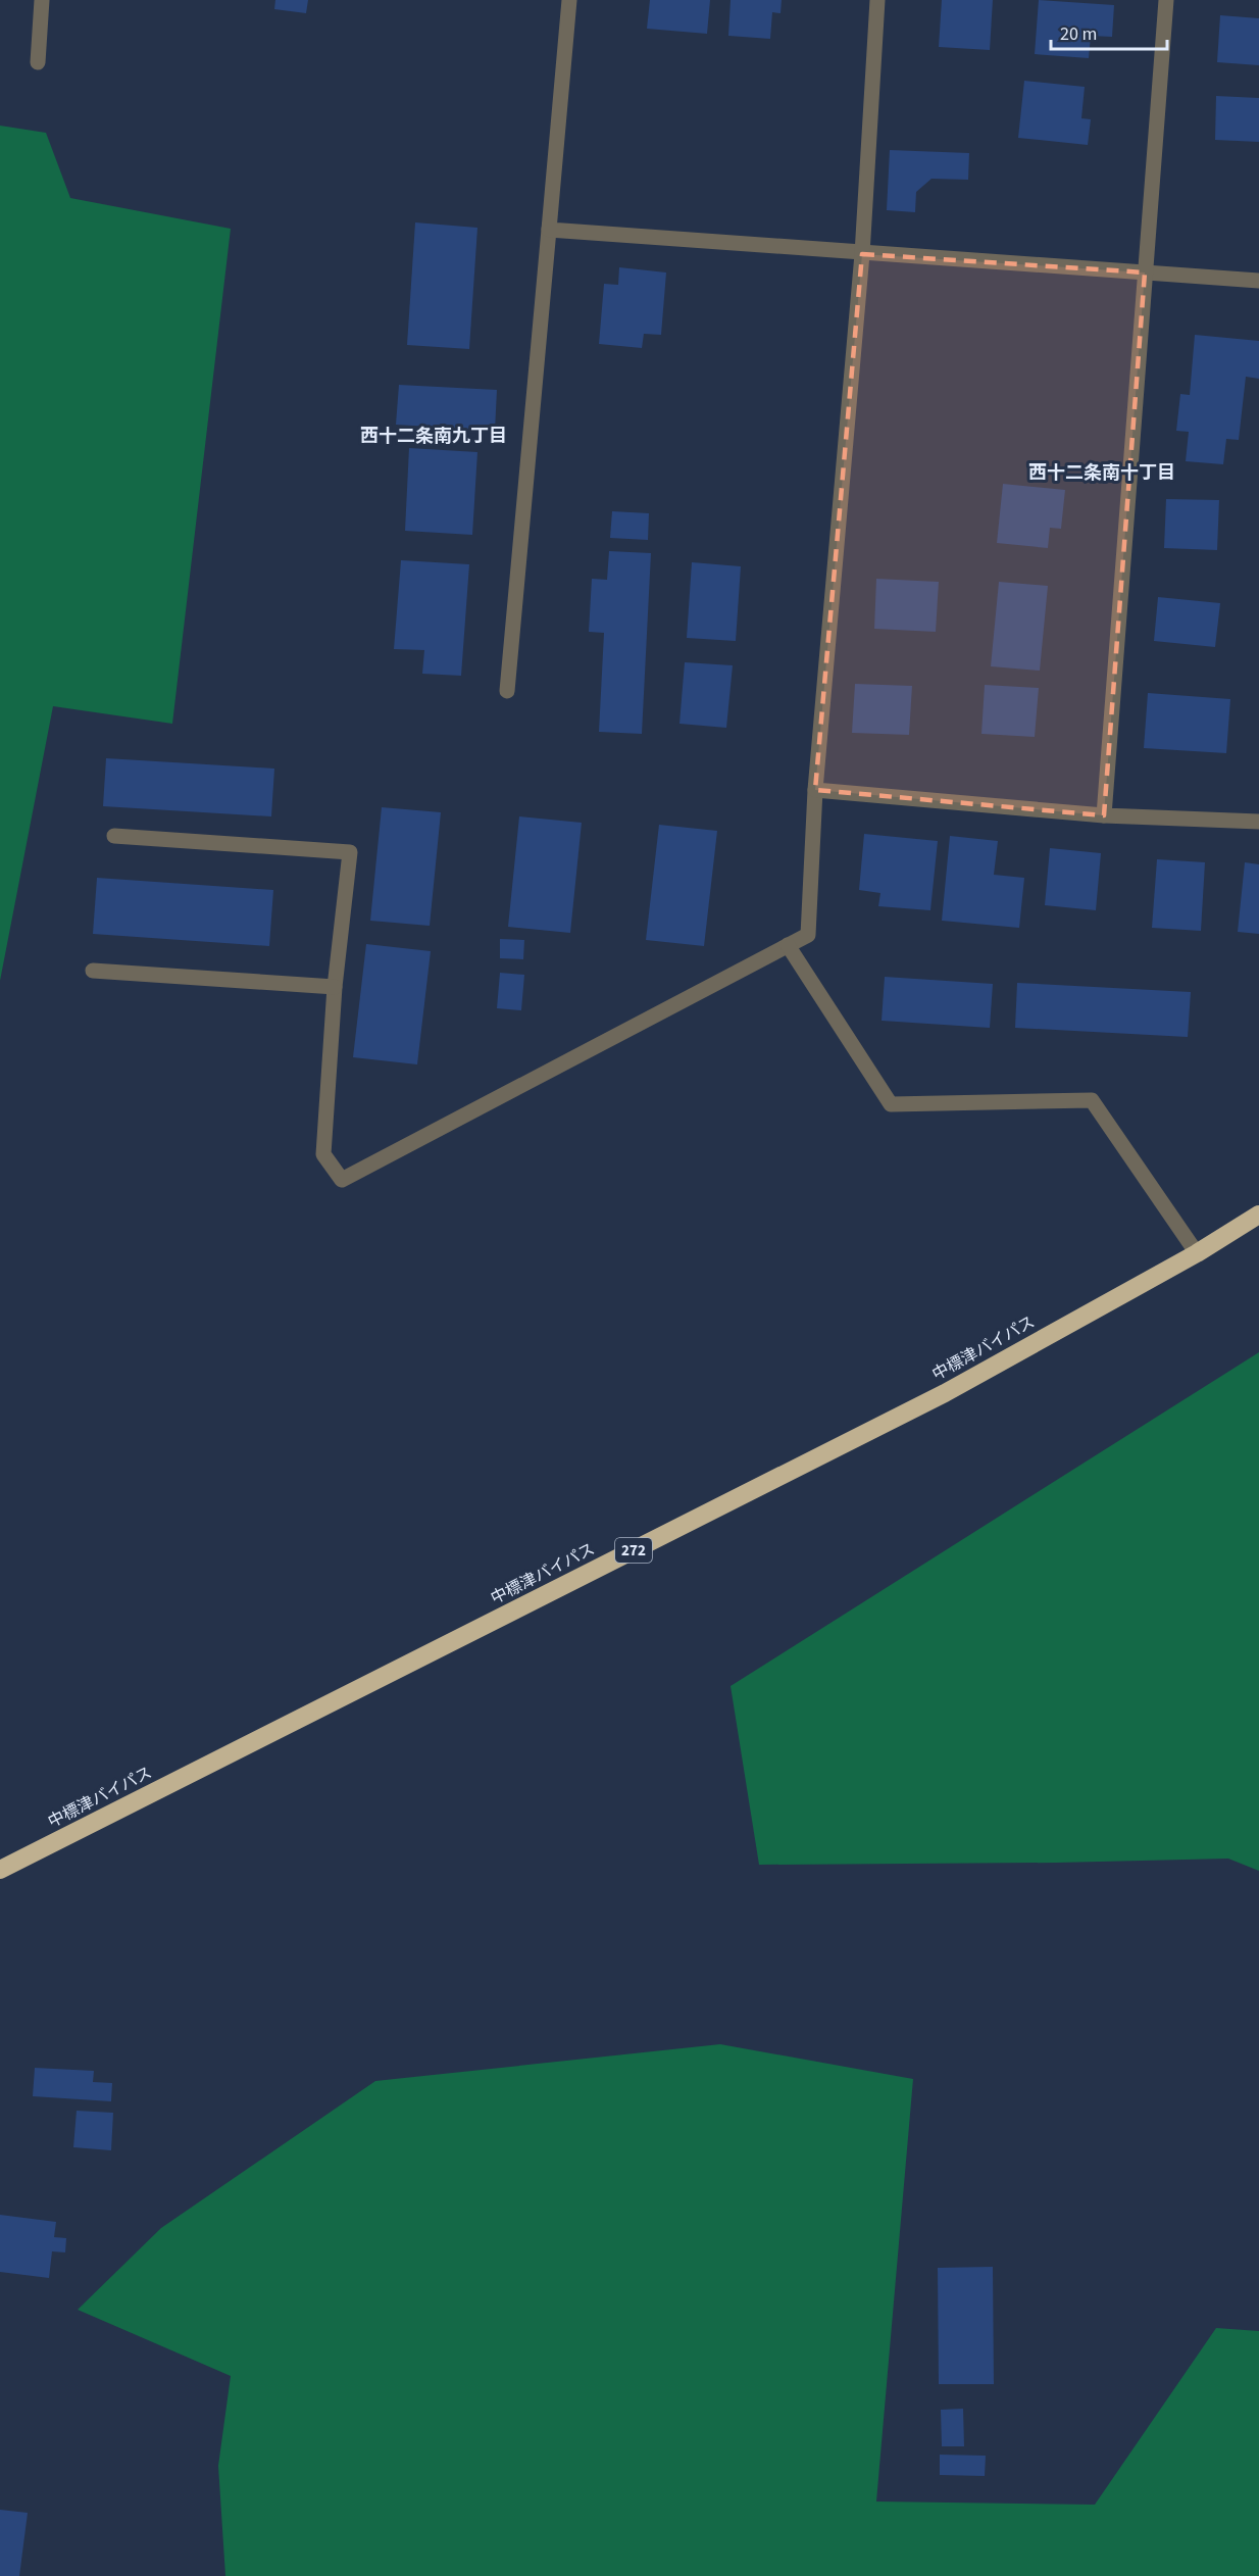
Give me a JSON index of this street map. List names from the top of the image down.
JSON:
{
  "streets": {
    "highway": ["中標津バイパス", "272"]
  },
  "districts": ["西十二条南九丁目", "西十二条南十丁目"],
  "scale_bar": "20 m"
}
